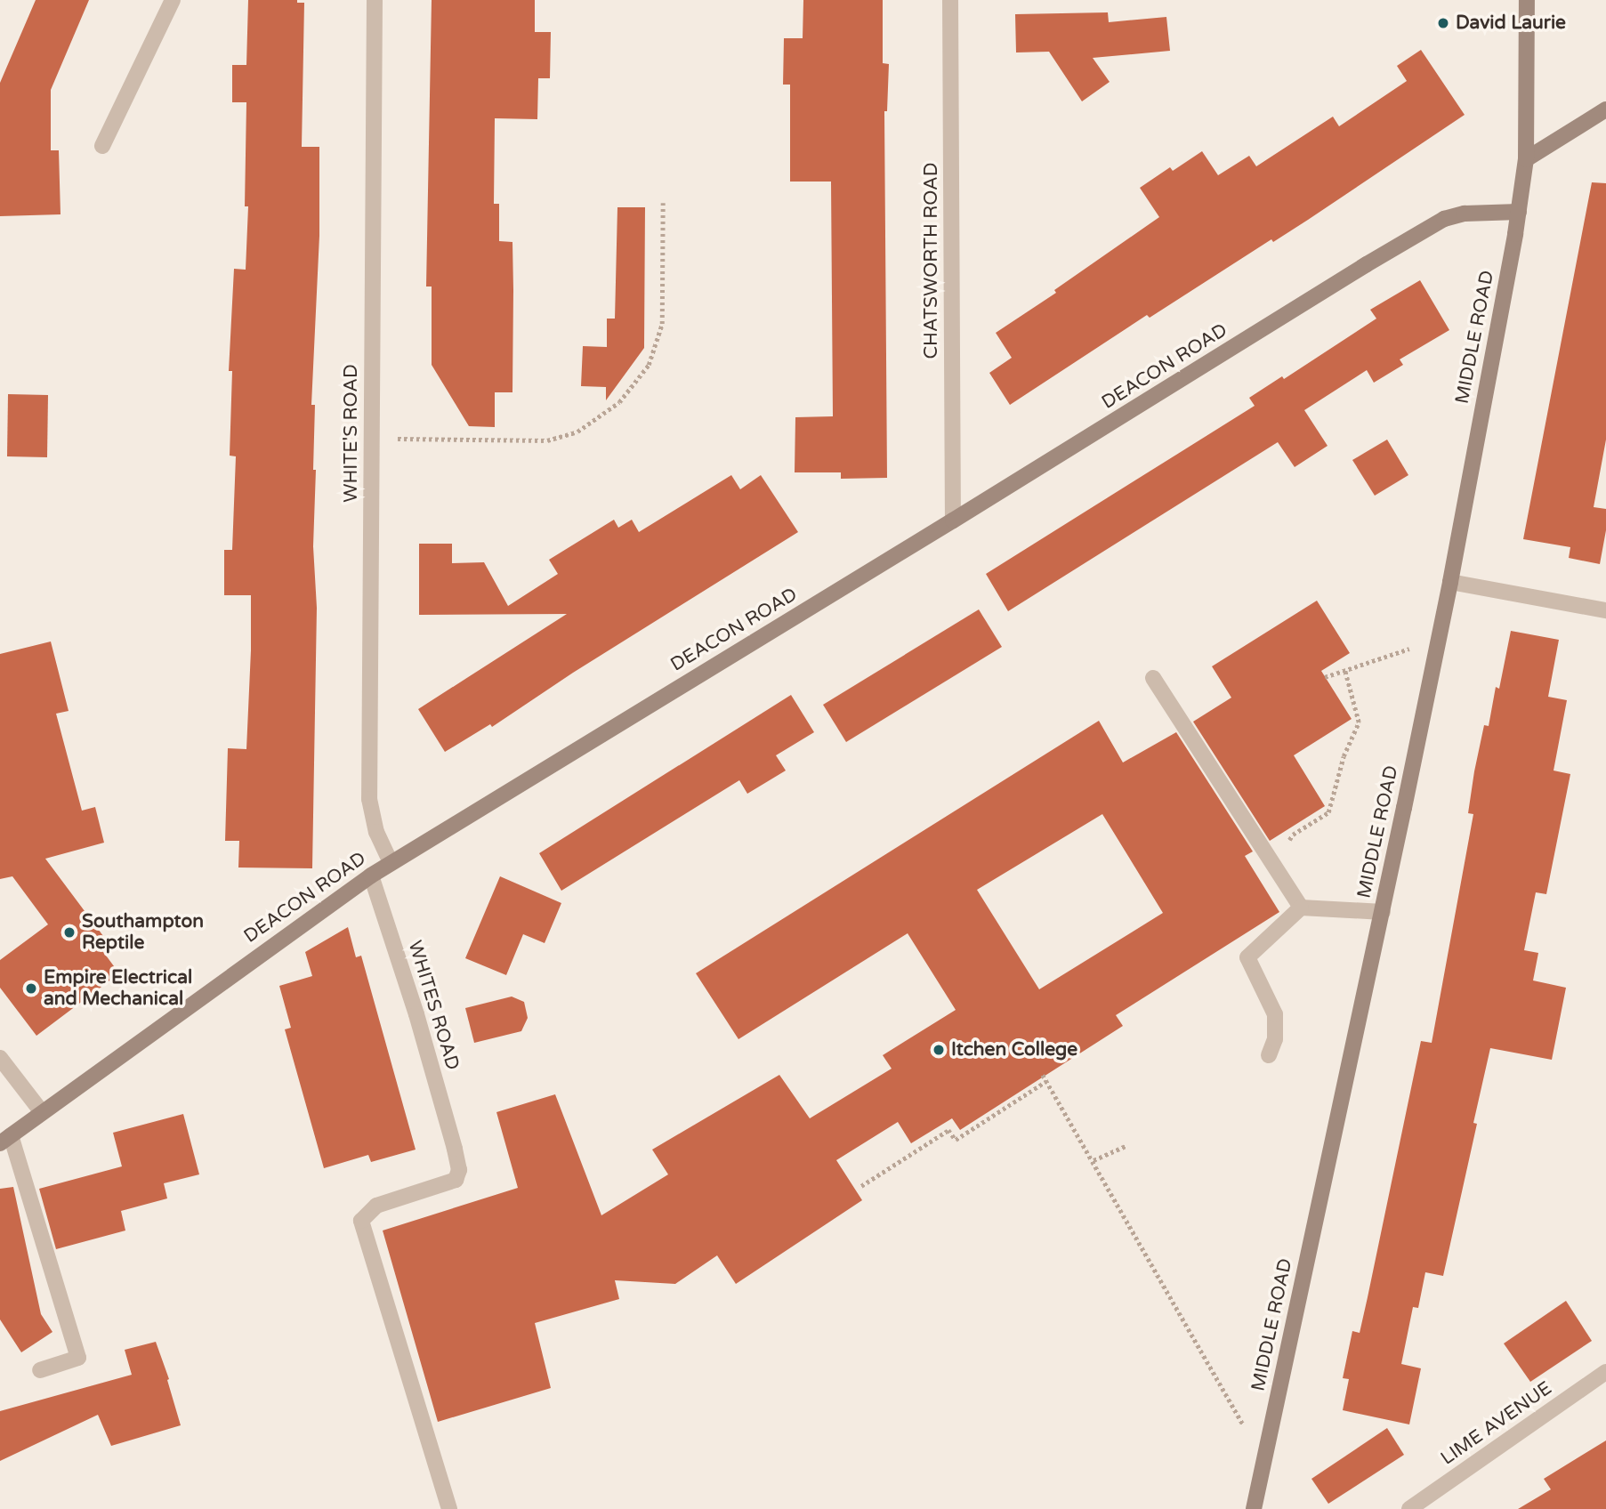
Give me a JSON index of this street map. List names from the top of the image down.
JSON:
{
  "streets": {
    "street": [
      "CHATSWORTH ROAD",
      "MIDDLE ROAD",
      "DEACON ROAD",
      "WHITE'S ROAD",
      "WHITES ROAD",
      "LIME AVENUE"
    ]
  },
  "crossings": [
    ["CHATSWORTH ROAD", "DEACON ROAD"],
    ["MIDDLE ROAD", "DEACON ROAD"],
    ["DEACON ROAD", "WHITE'S ROAD"],
    ["DEACON ROAD", "WHITES ROAD"]
  ],
  "places": [
    "David Laurie",
    "Southampton Reptile",
    "Empire Electrical and Mechanical",
    "Itchen College"
  ]
}
